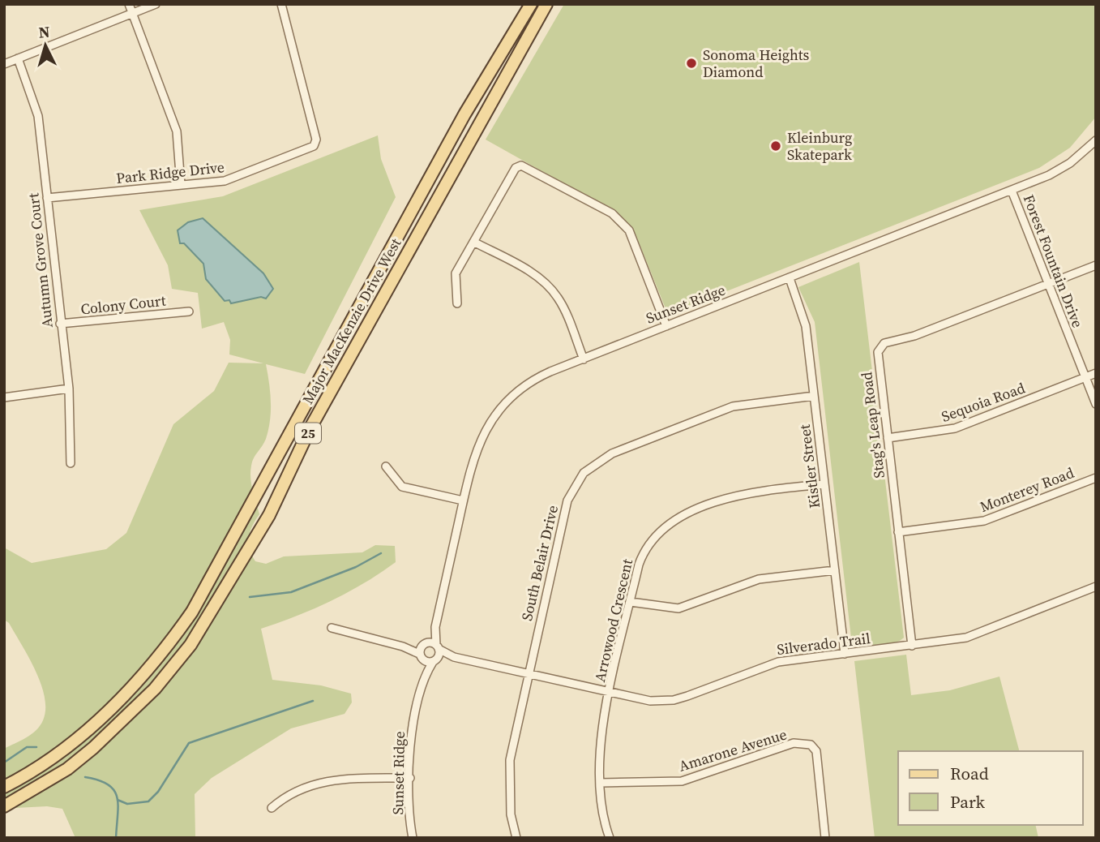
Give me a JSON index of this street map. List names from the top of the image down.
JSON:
{
  "streets": {
    "main road": ["Major MacKenzie Drive West", "25"],
    "street": [
      "Park Ridge Drive",
      "Autumn Grove Court",
      "Forest Fountain Drive",
      "Sunset Ridge",
      "Colony Court",
      "Sequoia Road",
      "Stag's Leap Road",
      "Kistler Street",
      "Monterey Road",
      "South Belair Drive",
      "Arrowood Crescent",
      "Silverado Trail",
      "Amarone Avenue"
    ]
  },
  "crossings": [
    ["Park Ridge Drive", "Autumn Grove Court"],
    ["Autumn Grove Court", "Colony Court"],
    ["Forest Fountain Drive", "Sunset Ridge"],
    ["Forest Fountain Drive", "Sequoia Road"],
    ["Forest Fountain Drive", "Stag's Leap Road"],
    ["Sunset Ridge", "Kistler Street"],
    ["Sunset Ridge", "Silverado Trail"],
    ["Sequoia Road", "Stag's Leap Road"],
    ["Stag's Leap Road", "Monterey Road"],
    ["Stag's Leap Road", "Silverado Trail"],
    ["Kistler Street", "South Belair Drive"],
    ["Kistler Street", "Arrowood Crescent"],
    ["Kistler Street", "Silverado Trail"],
    ["South Belair Drive", "Silverado Trail"],
    ["Arrowood Crescent", "Silverado Trail"],
    ["Arrowood Crescent", "Amarone Avenue"]
  ],
  "places": ["Sonoma Heights Diamond", "Kleinburg Skatepark"],
  "legend": ["Road", "Park"],
  "north": "top"
}
